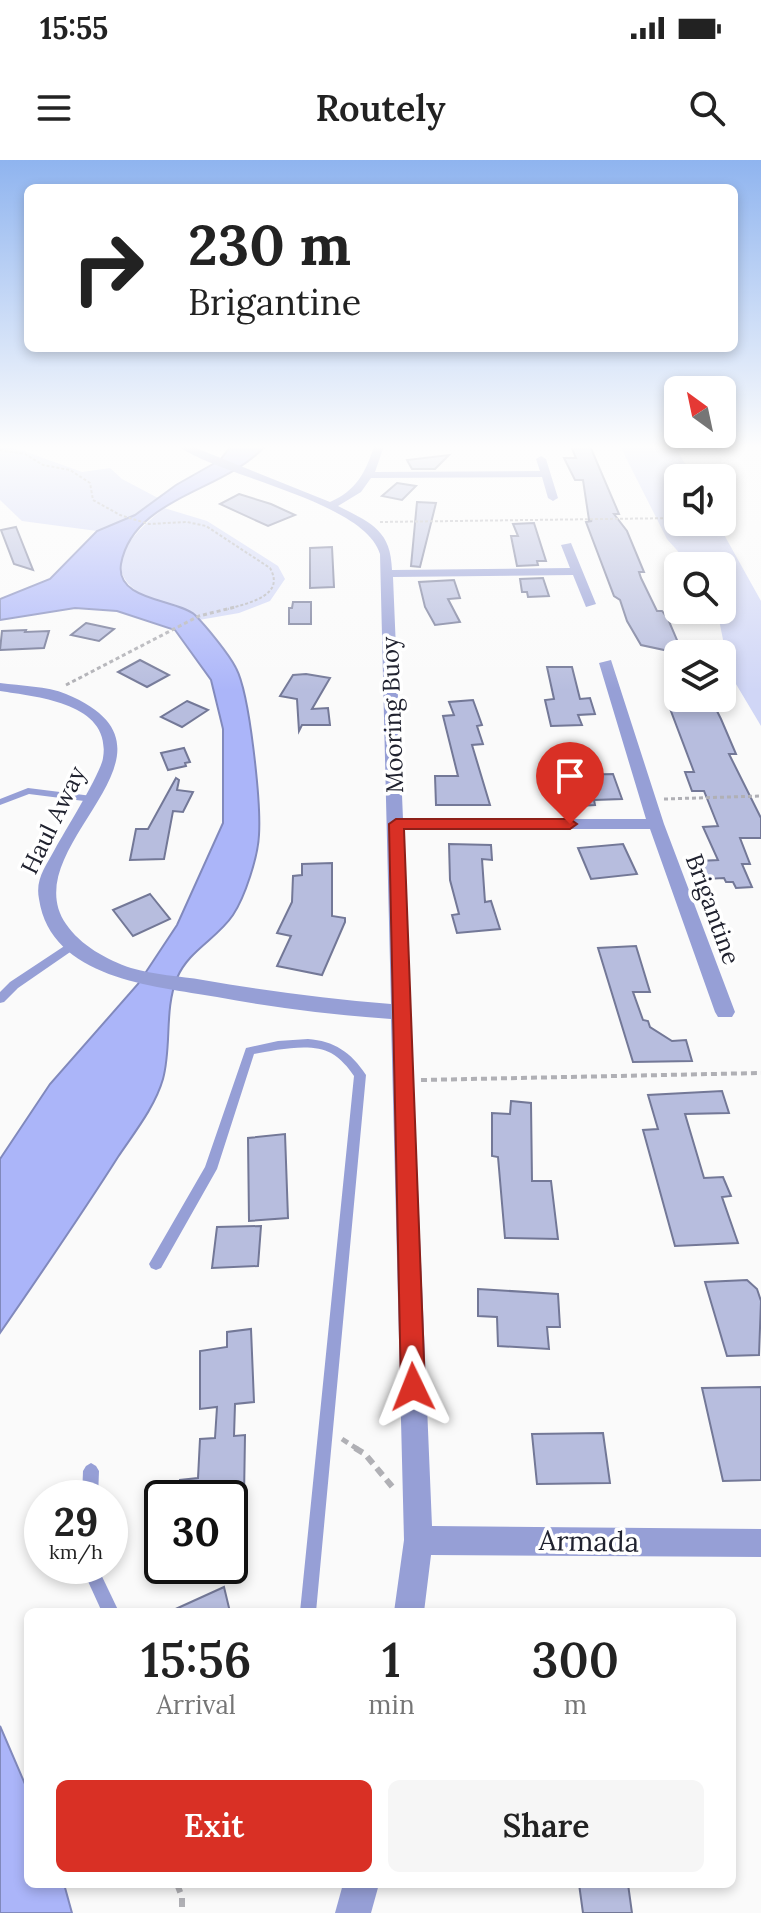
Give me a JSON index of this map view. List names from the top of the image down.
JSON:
{
  "streets": {
    "street": [
      "Mooring Buoy",
      "Haul Away",
      "Brigantine",
      "Armada"
    ]
  },
  "crossings": [
    ["Mooring Buoy", "Haul Away"],
    ["Mooring Buoy", "Armada"]
  ],
  "north": "top left",
  "page": {
    "status": "15:55",
    "header": "Routely",
    "turn": ["230 m", "Brigantine"],
    "speed": "29 km/h",
    "limit": "30",
    "eta": [
      "15:56",
      "Arrival",
      "1",
      "min",
      "300",
      "m"
    ],
    "buttons": ["Exit", "Share"]
  }
}
